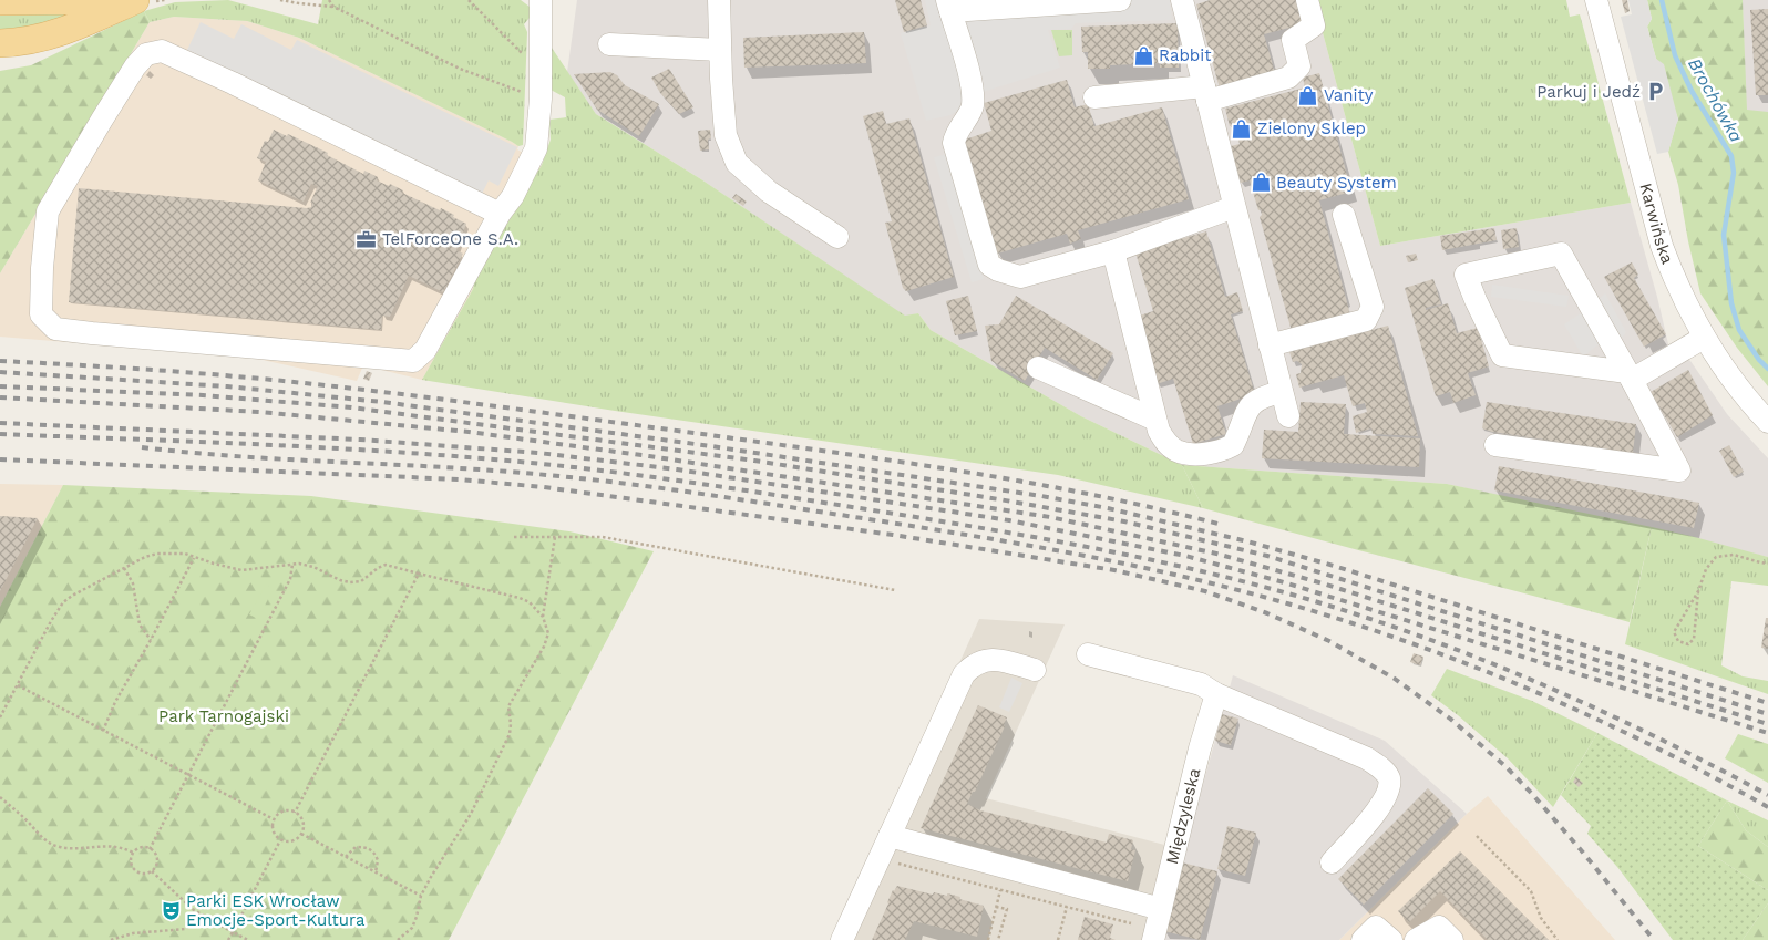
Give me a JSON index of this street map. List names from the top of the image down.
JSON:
{
  "streets": {
    "street": ["Karwińska", "Międzyleska"]
  },
  "water": ["Brochówka"],
  "parks": ["Park Tarnogajski"],
  "places": {
    "shop": [
      "Rabbit",
      "Vanity",
      "Zielony Sklep",
      "Beauty System"
    ],
    "parking": ["Parkuj i Jedź"],
    "office": ["TelForceOne S.A."],
    "theatre": ["Parki ESK Wrocław Emocje-Sport-Kultura"]
  }
}
